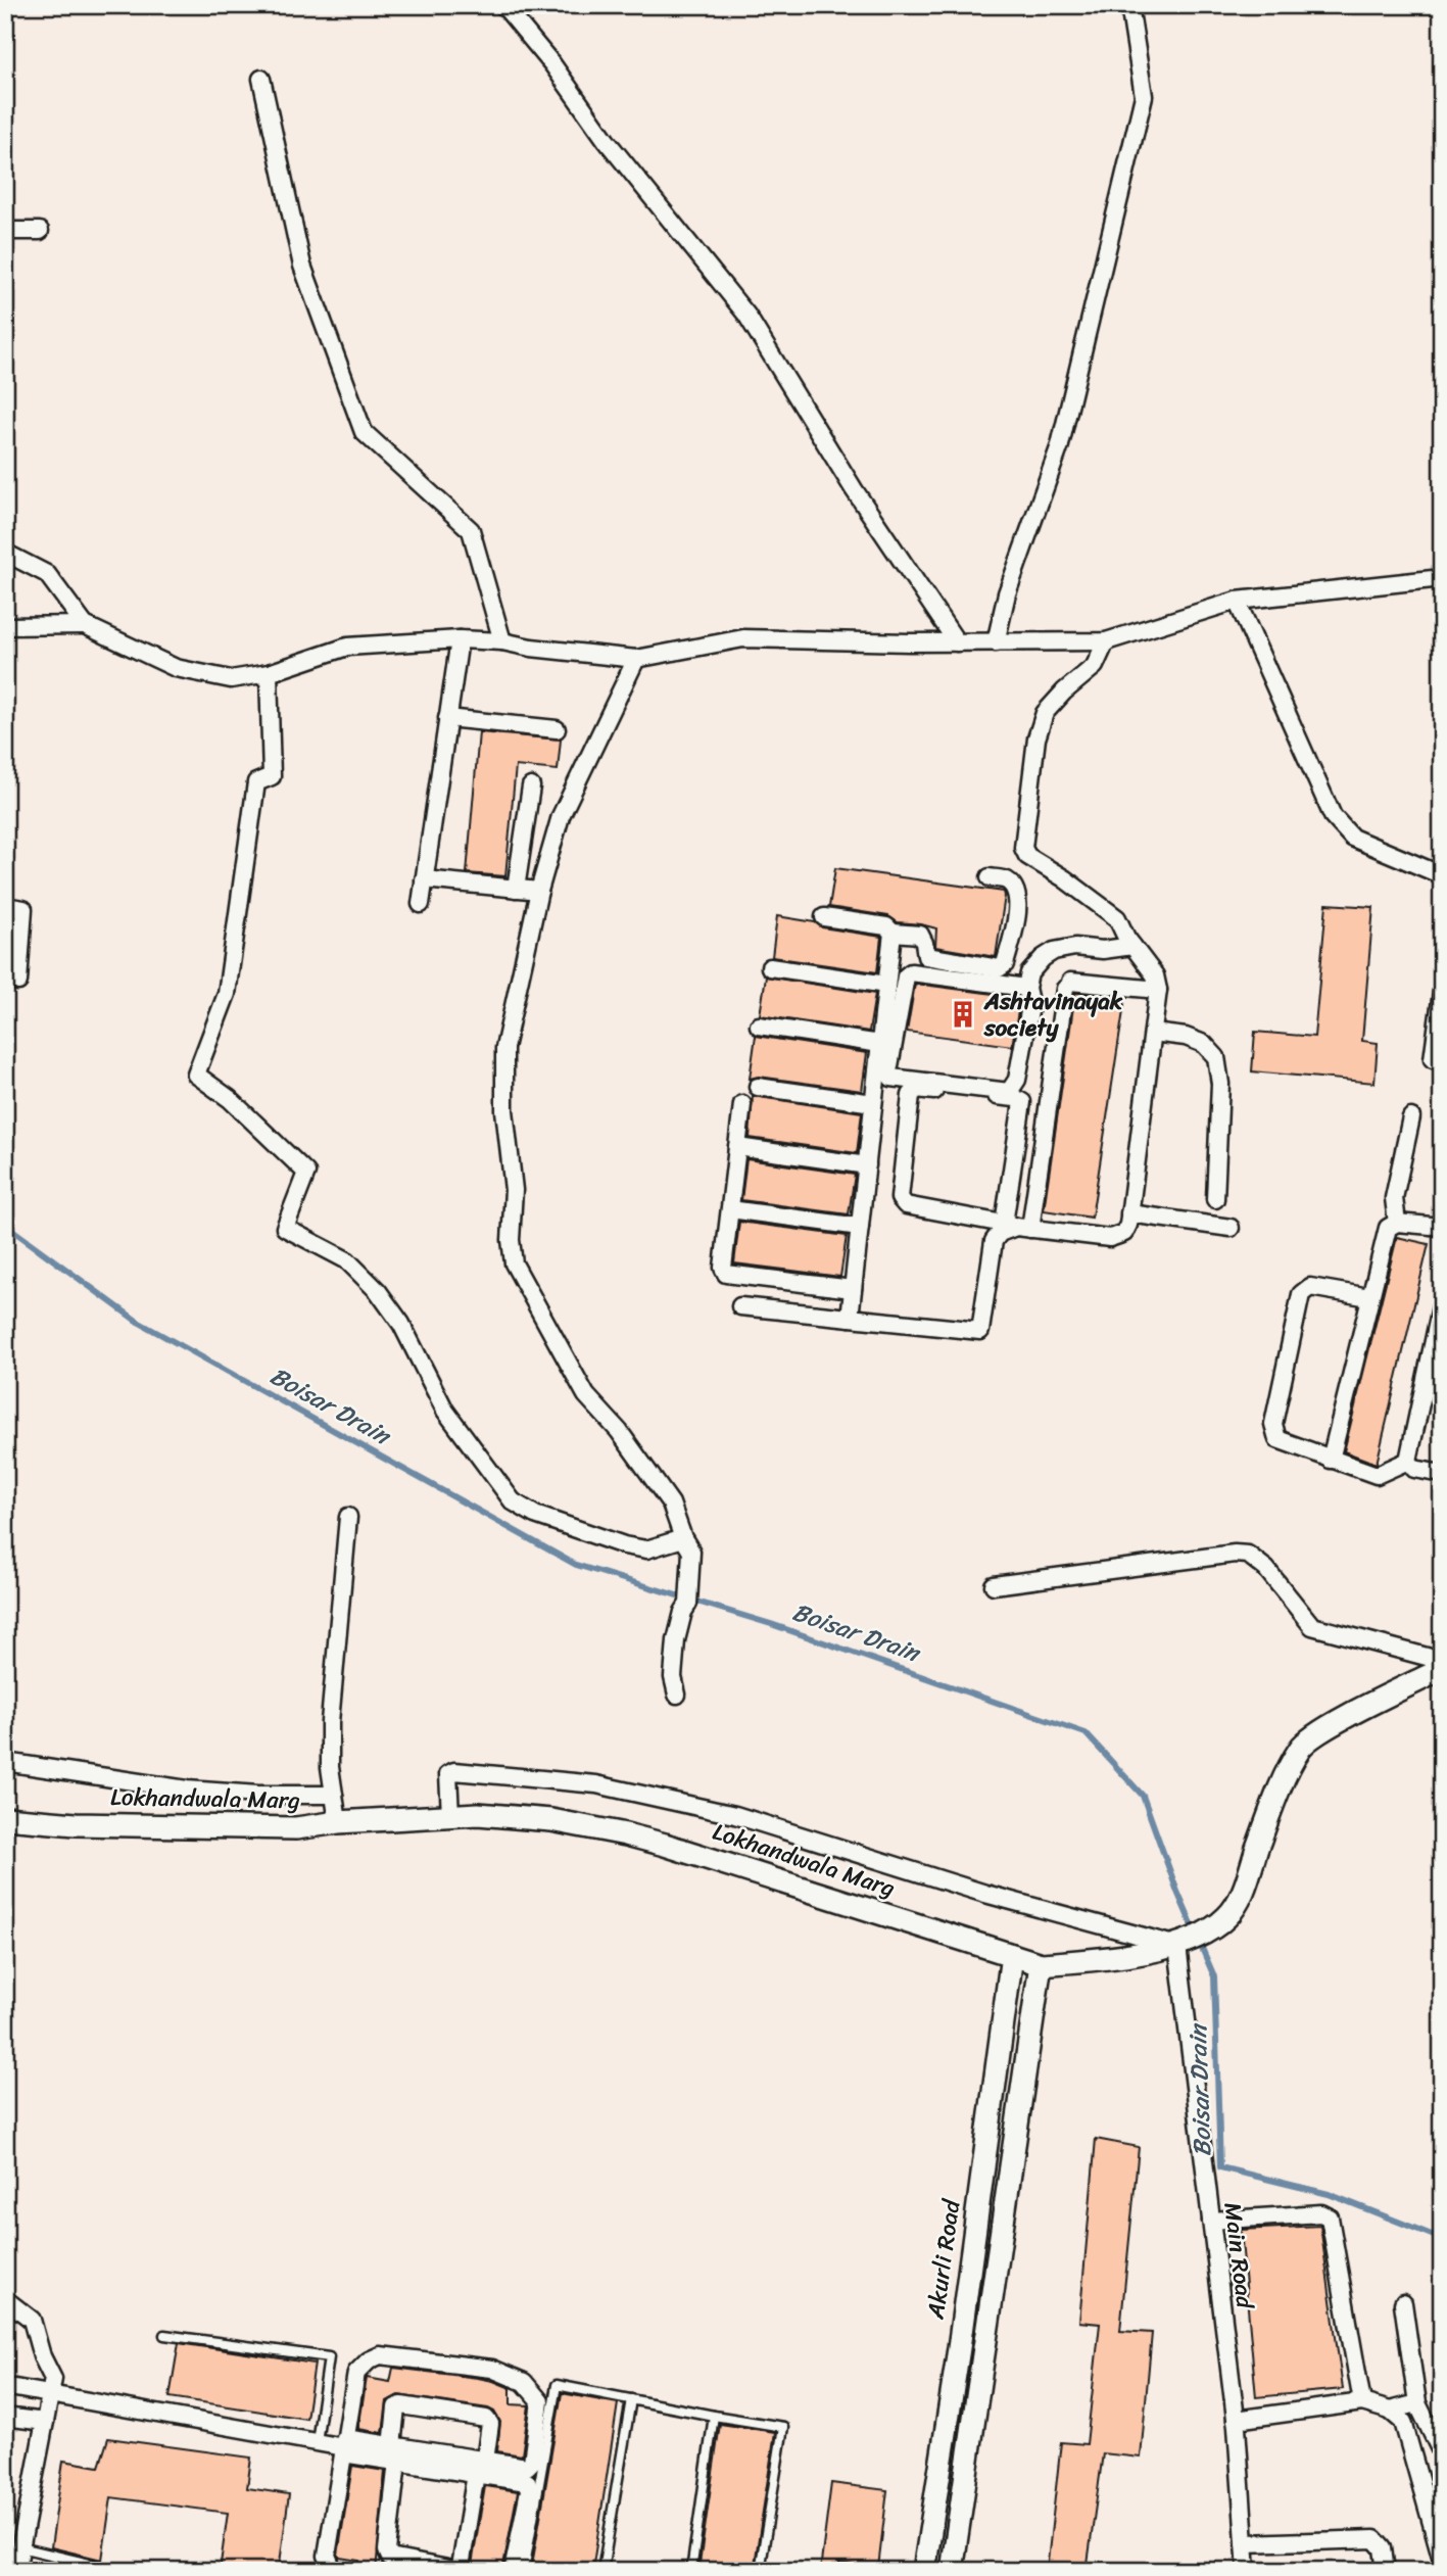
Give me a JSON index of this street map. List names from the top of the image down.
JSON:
{
  "streets": {
    "street": ["Lokhandwala Marg", "Main Road", "Akurli Road"]
  },
  "crossings": [
    ["Lokhandwala Marg", "Main Road"],
    ["Lokhandwala Marg", "Akurli Road"]
  ],
  "water": ["Boisar Drain"],
  "places": {
    "building": ["Ashtavinayak society"]
  }
}
